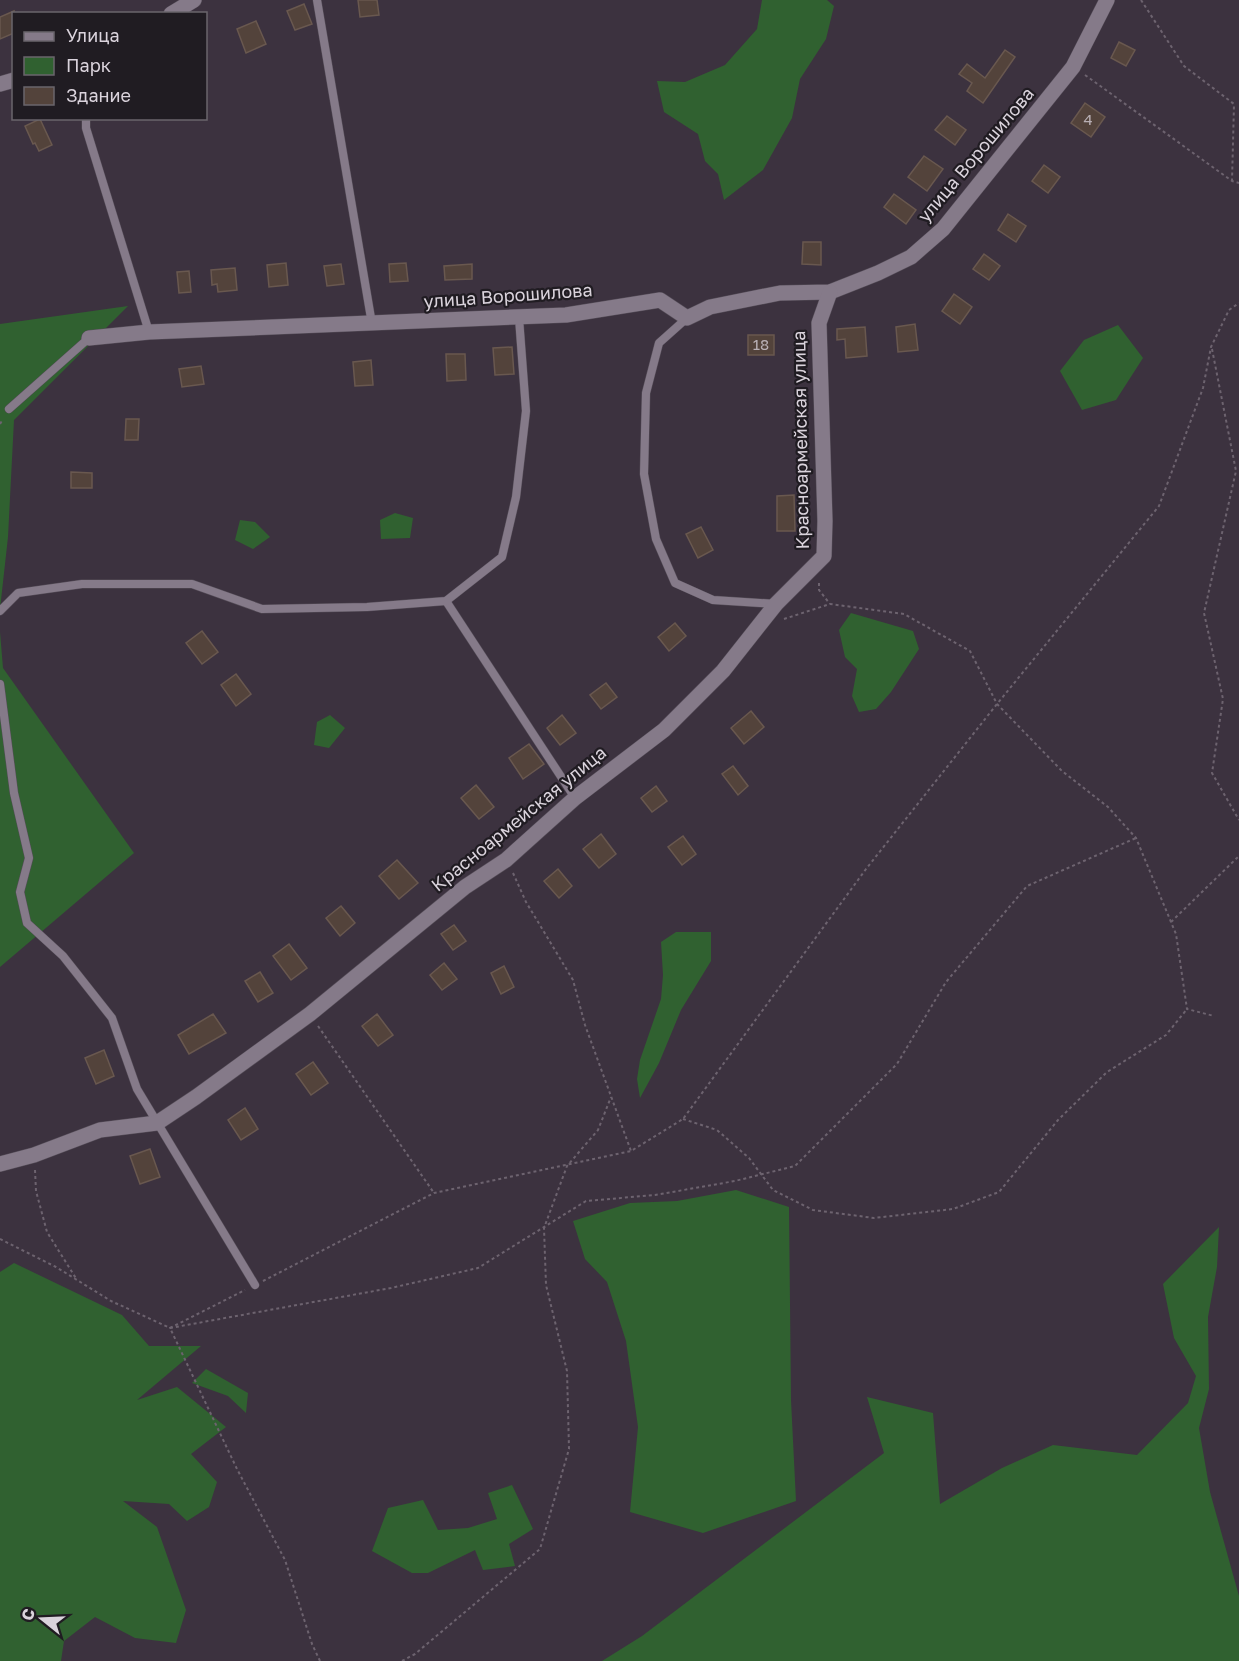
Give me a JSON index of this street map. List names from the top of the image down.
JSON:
{
  "streets": {
    "street": ["улица Ворошилова", "Красноармейская улица"]
  },
  "crossings": [
    ["улица Ворошилова", "Красноармейская улица"]
  ],
  "house_numbers": ["4", "18"],
  "legend": ["Улица", "Парк", "Здание"],
  "north": "left"
}
